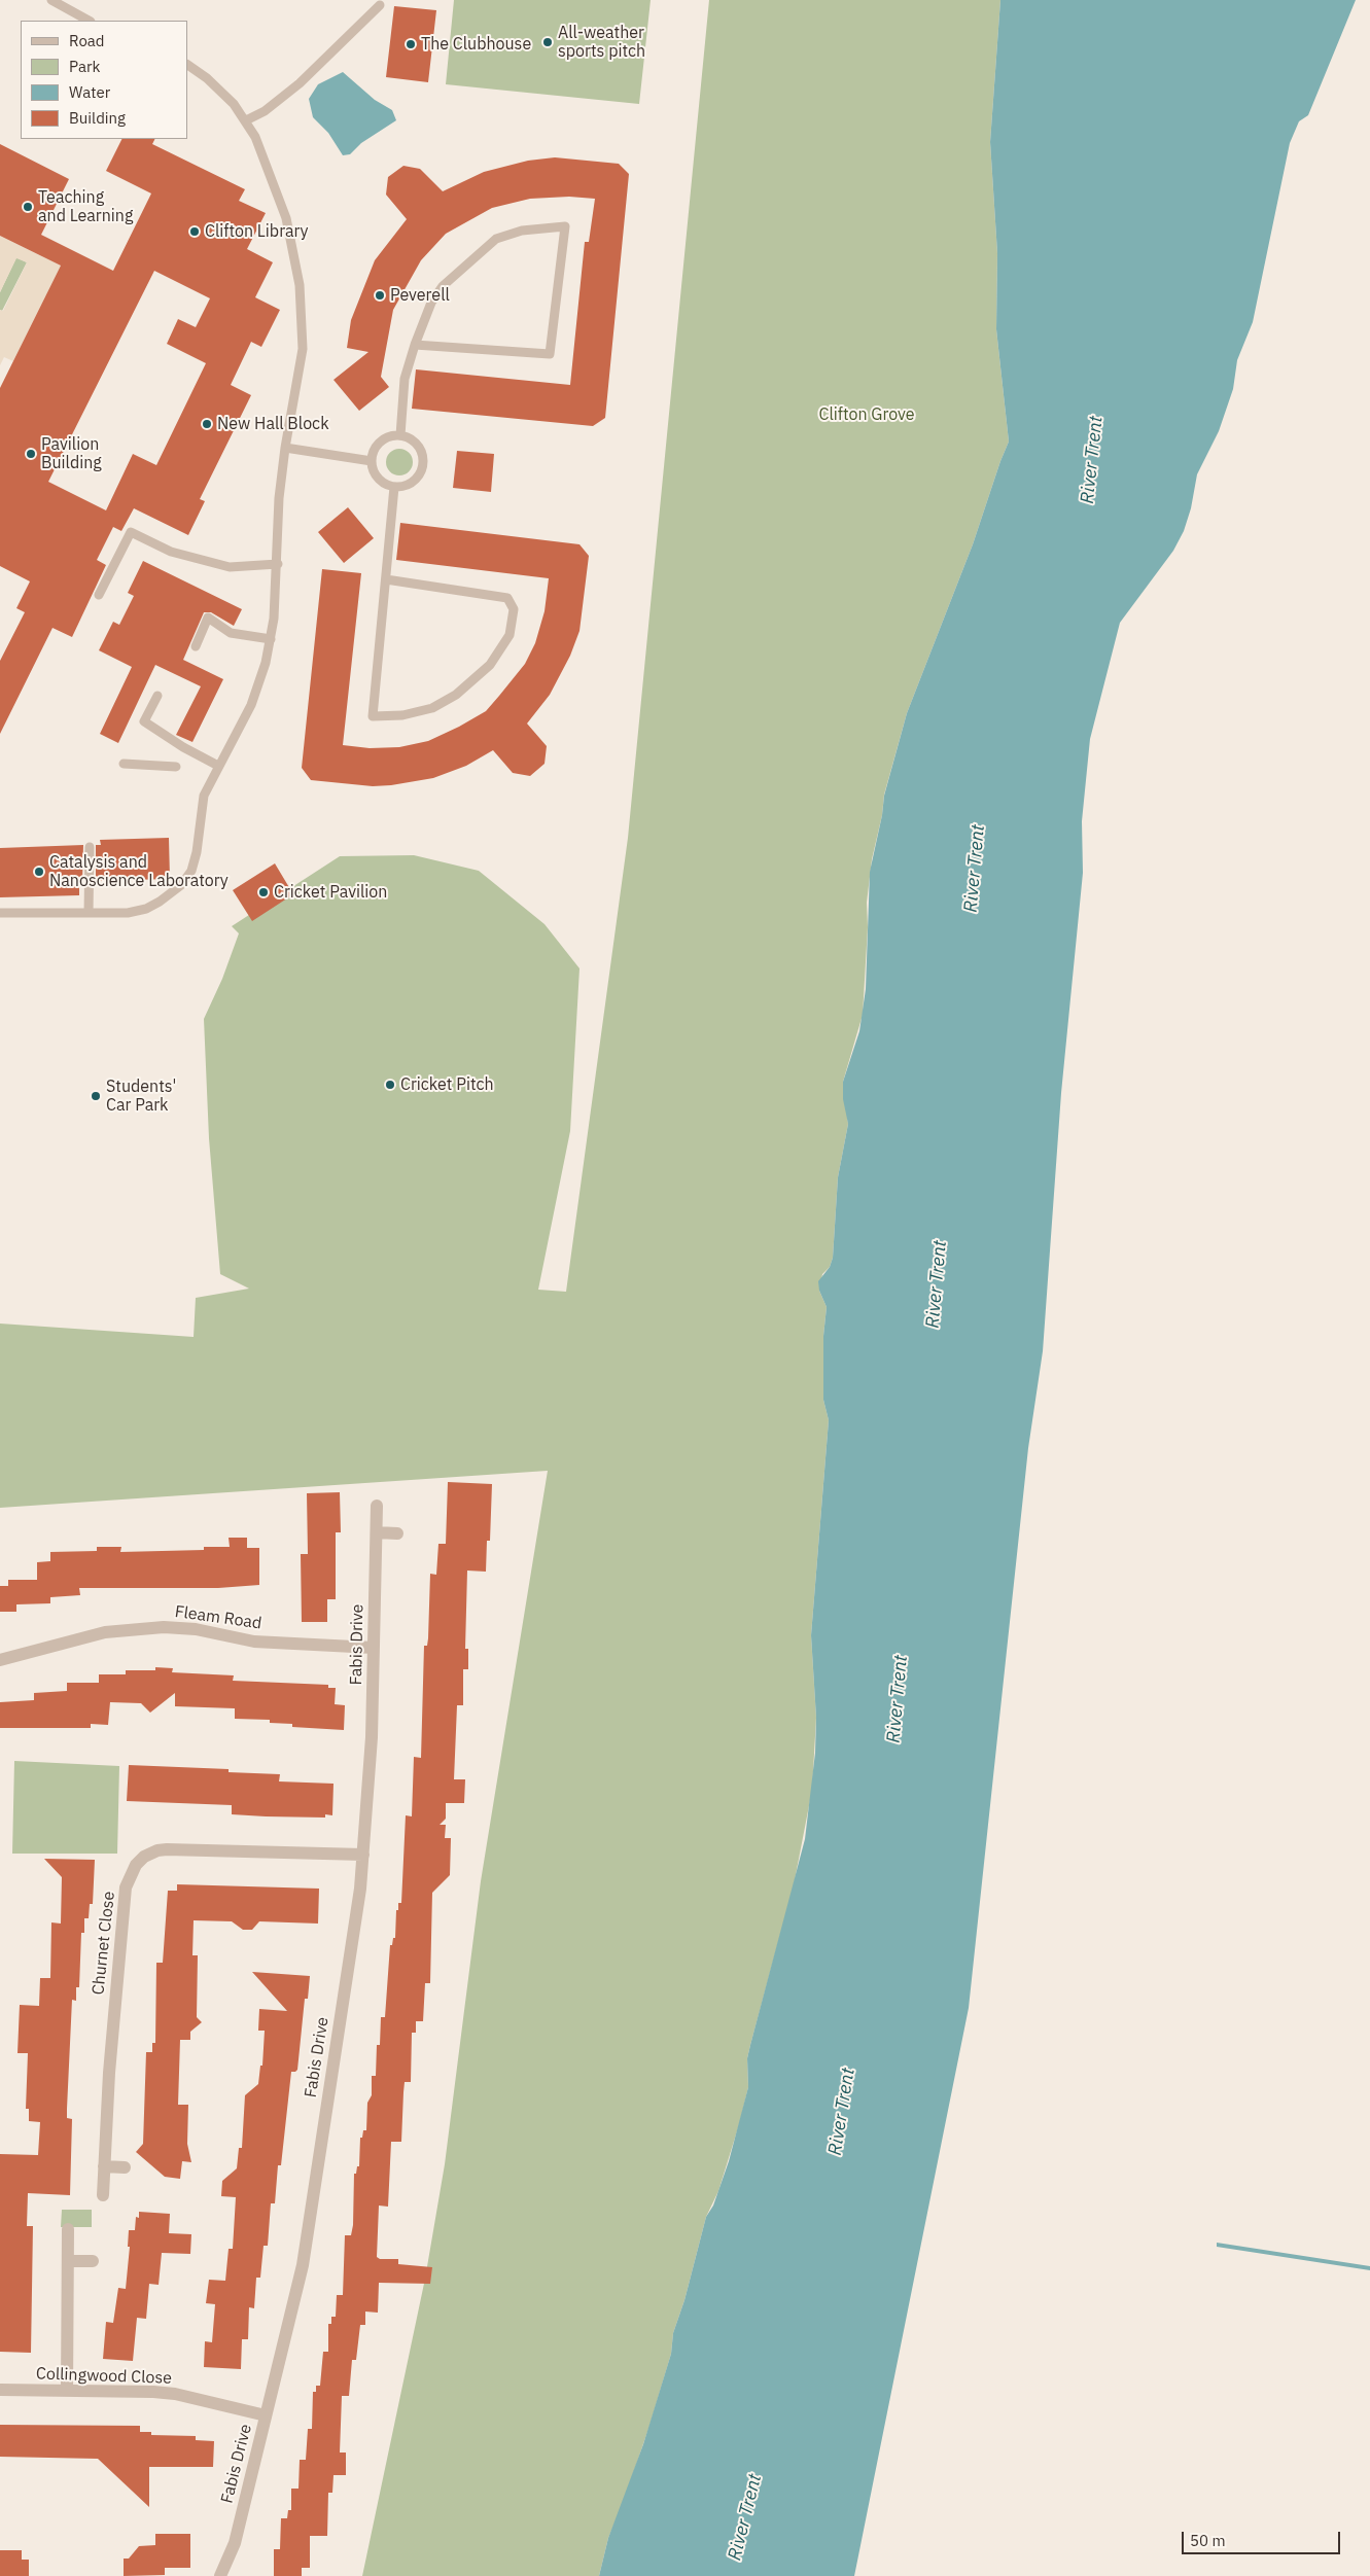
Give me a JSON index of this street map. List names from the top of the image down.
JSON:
{
  "streets": {
    "street": [
      "Fleam Road",
      "Fabis Drive",
      "Churnet Close",
      "Collingwood Close"
    ]
  },
  "crossings": [
    ["Fleam Road", "Fabis Drive"],
    ["Fabis Drive", "Churnet Close"],
    ["Fabis Drive", "Collingwood Close"]
  ],
  "water": ["River Trent"],
  "parks": ["Clifton Grove"],
  "places": [
    "All-weather sports pitch",
    "The Clubhouse",
    "Teaching and Learning",
    "Clifton Library",
    "Peverell",
    "New Hall Block",
    "Pavilion Building",
    "Catalysis and Nanoscience Laboratory",
    "Cricket Pavilion",
    "Cricket Pitch",
    "Students' Car Park"
  ],
  "legend": [
    "Road",
    "Park",
    "Water",
    "Building"
  ],
  "scale_bar": "50 m"
}
